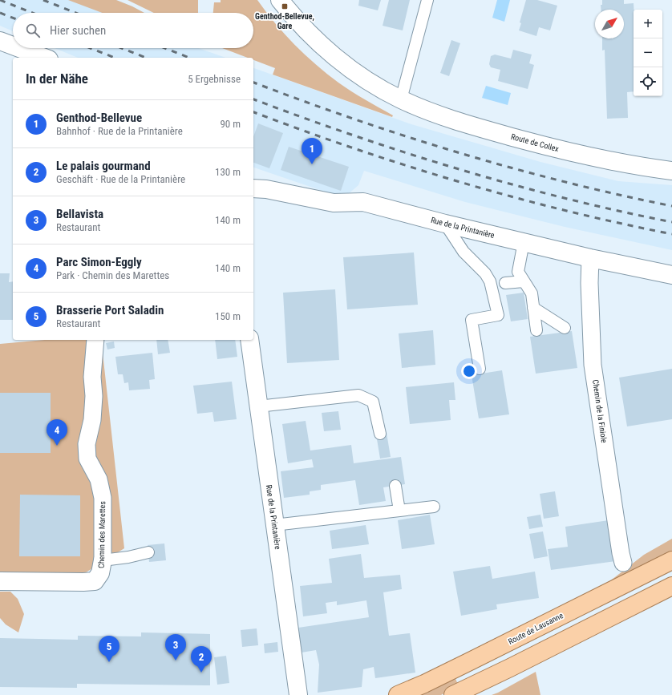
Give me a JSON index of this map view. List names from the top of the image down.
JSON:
{
  "streets": {
    "main road": ["Route de Lausanne"],
    "street": [
      "Route de Collex",
      "Rue de la Printanière",
      "Chemin de la Finiole",
      "Chemin des Marettes"
    ]
  },
  "crossings": [
    ["Rue de la Printanière", "Chemin de la Finiole"]
  ],
  "places": {
    "transit": ["Genthod-Bellevue, Gare"]
  },
  "north": "top right",
  "page": {
    "map_buttons": ["+", "−"],
    "search": "Hier suchen",
    "heading": ["In der Nähe", "5 Ergebnisse"],
    "list": [
      {
        "mark": "1",
        "name": "Genthod-Bellevue",
        "note": "Bahnhof · Rue de la Printanière",
        "value": "90 m"
      },
      {
        "mark": "2",
        "name": "Le palais gourmand",
        "note": "Geschäft · Rue de la Printanière",
        "value": "130 m"
      },
      {
        "mark": "3",
        "name": "Bellavista",
        "note": "Restaurant",
        "value": "140 m"
      },
      {
        "mark": "4",
        "name": "Parc Simon-Eggly",
        "note": "Park · Chemin des Marettes",
        "value": "140 m"
      },
      {
        "mark": "5",
        "name": "Brasserie Port Saladin",
        "note": "Restaurant",
        "value": "150 m"
      }
    ],
    "pins": [
      "1",
      "4",
      "3",
      "5",
      "2"
    ]
  }
}
